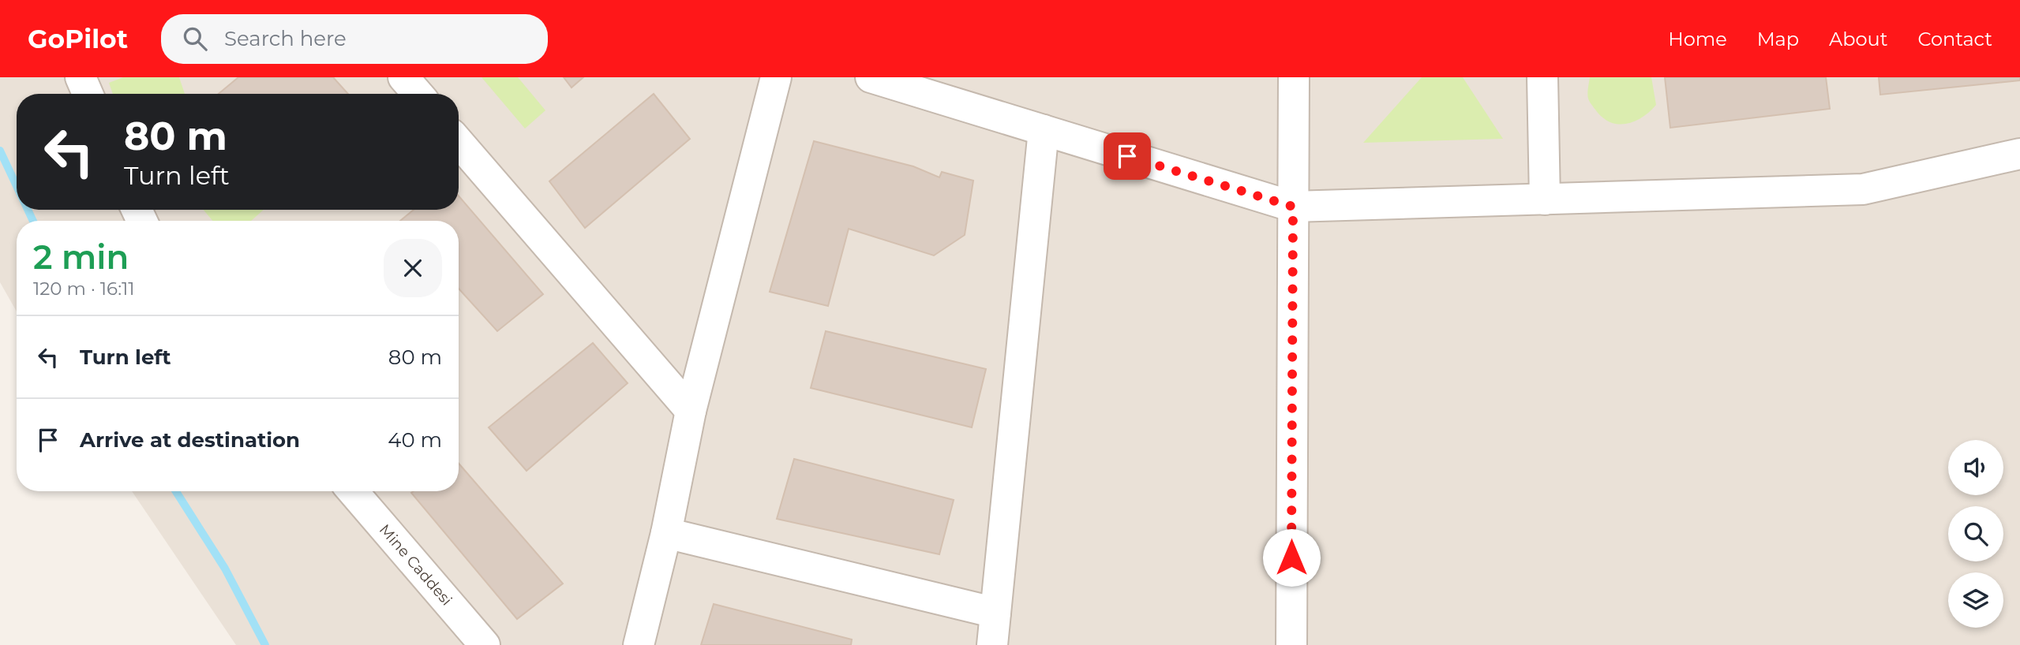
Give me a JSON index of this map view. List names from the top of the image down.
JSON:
{
  "streets": {
    "street": ["Mine Caddesi"]
  },
  "page": {
    "header": "GoPilot",
    "search": "Search here",
    "nav": [
      "Home",
      "Map",
      "About",
      "Contact"
    ],
    "turn": ["80 m", "Turn left"],
    "heading": ["2 min", "120 m · 16:11"],
    "list": [
      {
        "name": "Turn left",
        "value": "80 m"
      },
      {
        "name": "Arrive at destination",
        "value": "40 m"
      }
    ]
  }
}
